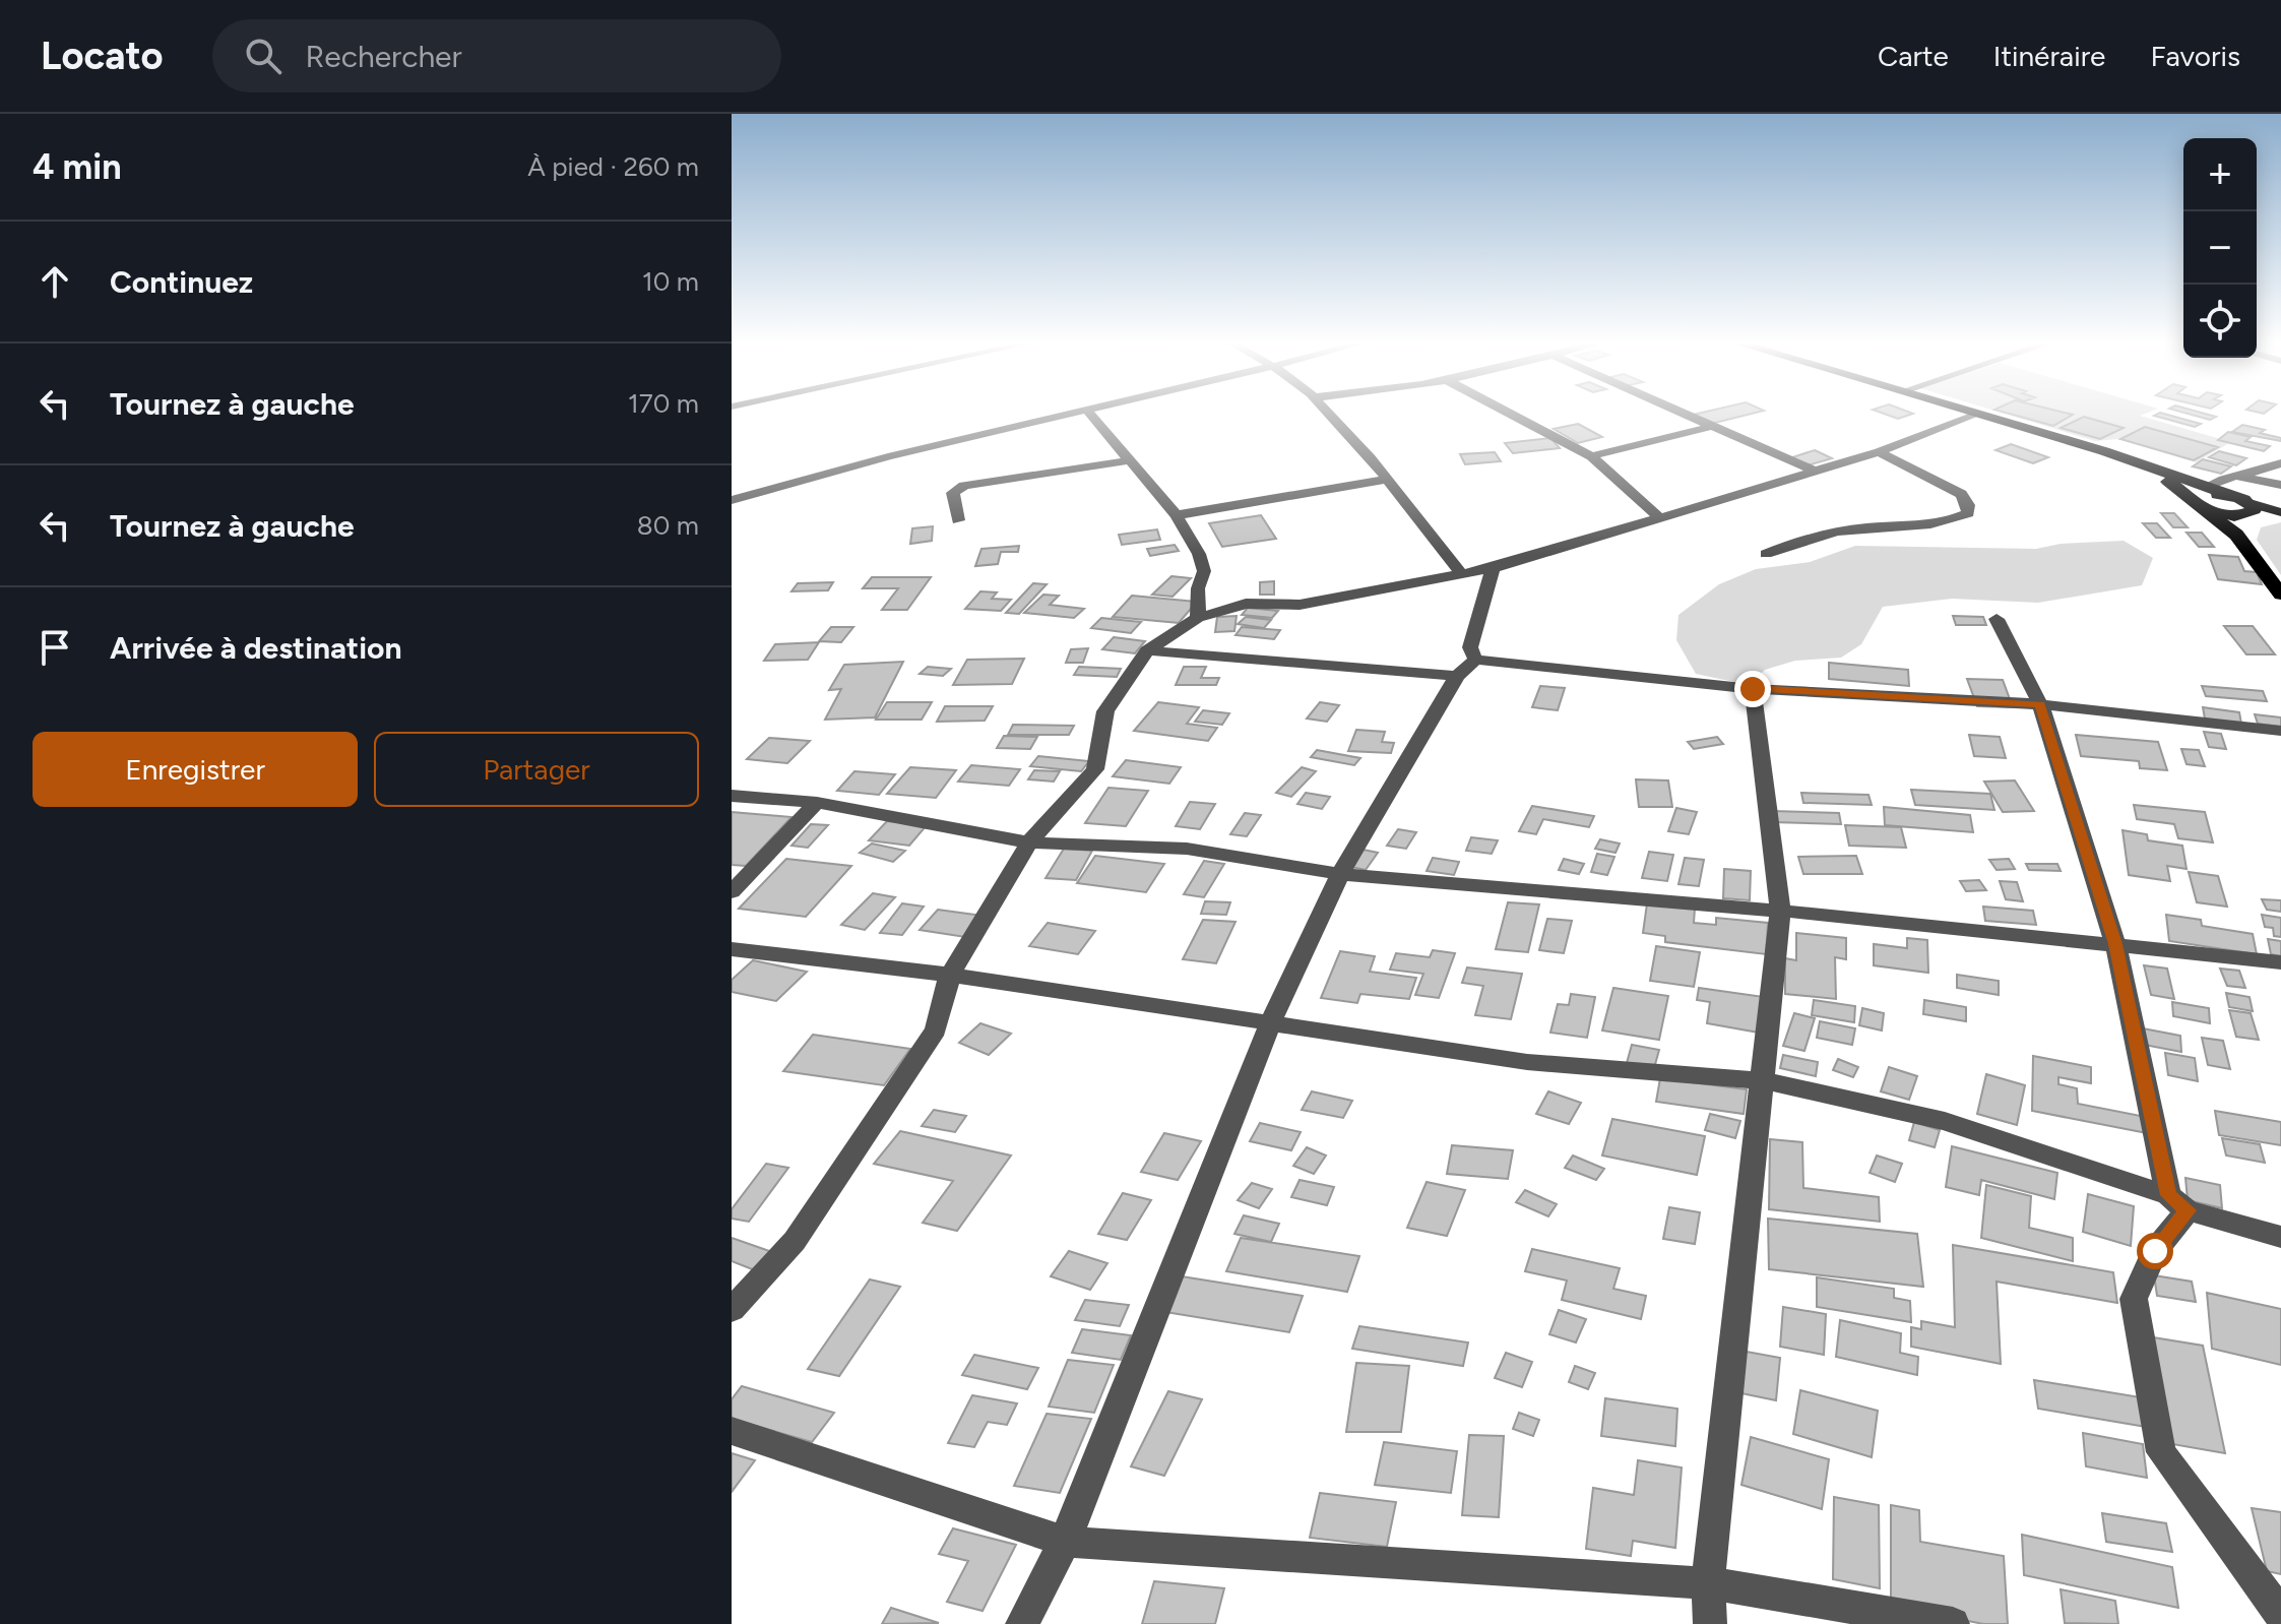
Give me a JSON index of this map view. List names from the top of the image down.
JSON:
{
  "page": {
    "header": "Locato",
    "search": "Rechercher",
    "nav": ["Carte", "Itinéraire", "Favoris"],
    "heading": ["4 min", "À pied · 260 m"],
    "map_buttons": ["+", "−"],
    "list": [
      ["Continuez", "10 m"],
      ["Tournez à gauche", "170 m"],
      ["Tournez à gauche", "80 m"],
      "Arrivée à destination"
    ],
    "buttons": ["Enregistrer", "Partager"]
  }
}
